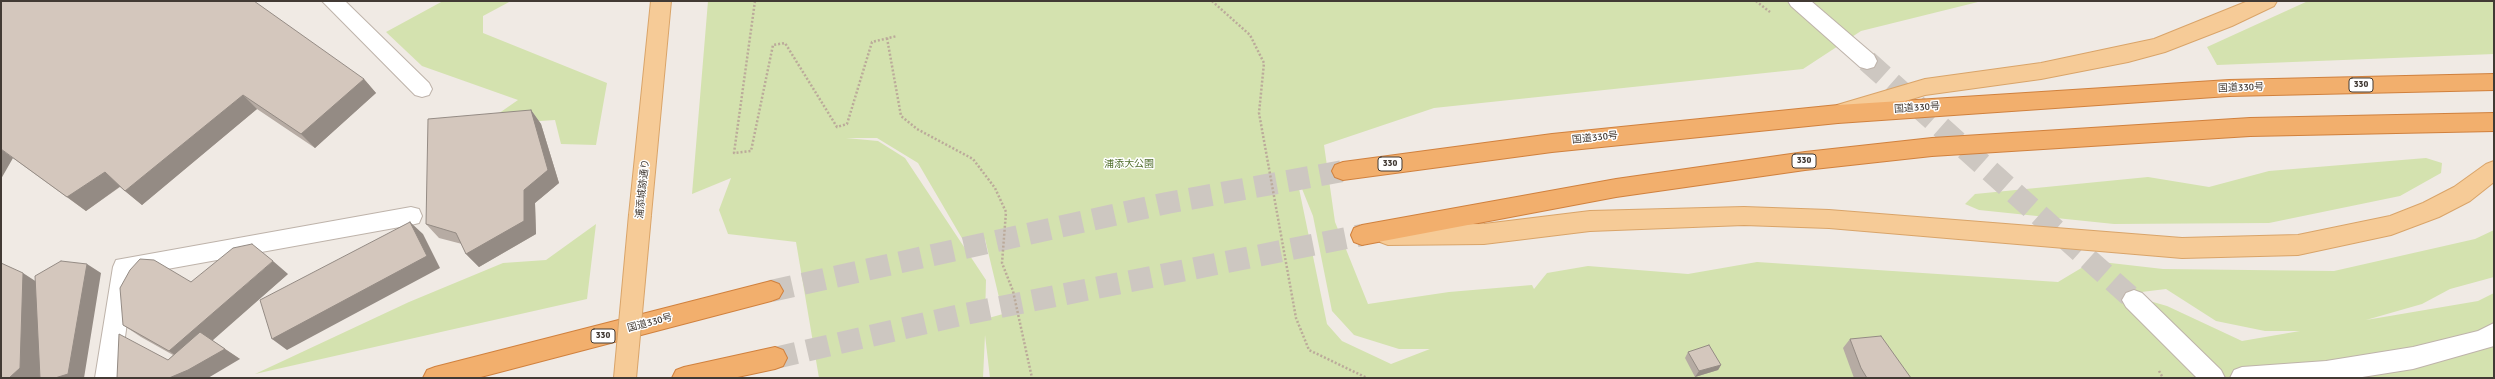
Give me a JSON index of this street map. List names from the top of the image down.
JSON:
{
  "streets": {
    "highway": ["330", "国道330号"],
    "main road": ["浦添城跡通り"]
  },
  "parks": ["浦添大公園"]
}
